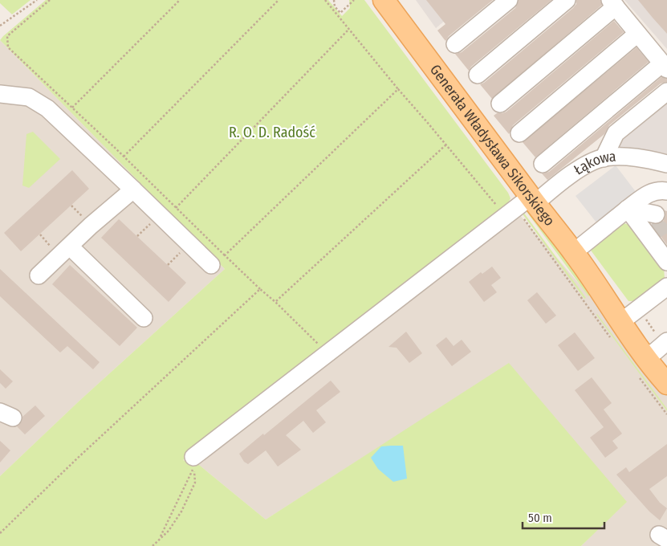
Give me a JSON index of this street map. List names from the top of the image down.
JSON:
{
  "streets": {
    "main road": ["Generała Władysława Sikorskiego"],
    "street": ["Łąkowa"]
  },
  "crossings": [
    ["Generała Władysława Sikorskiego", "Łąkowa"]
  ],
  "parks": ["R. O. D. Radość"],
  "scale_bar": "50 m"
}
